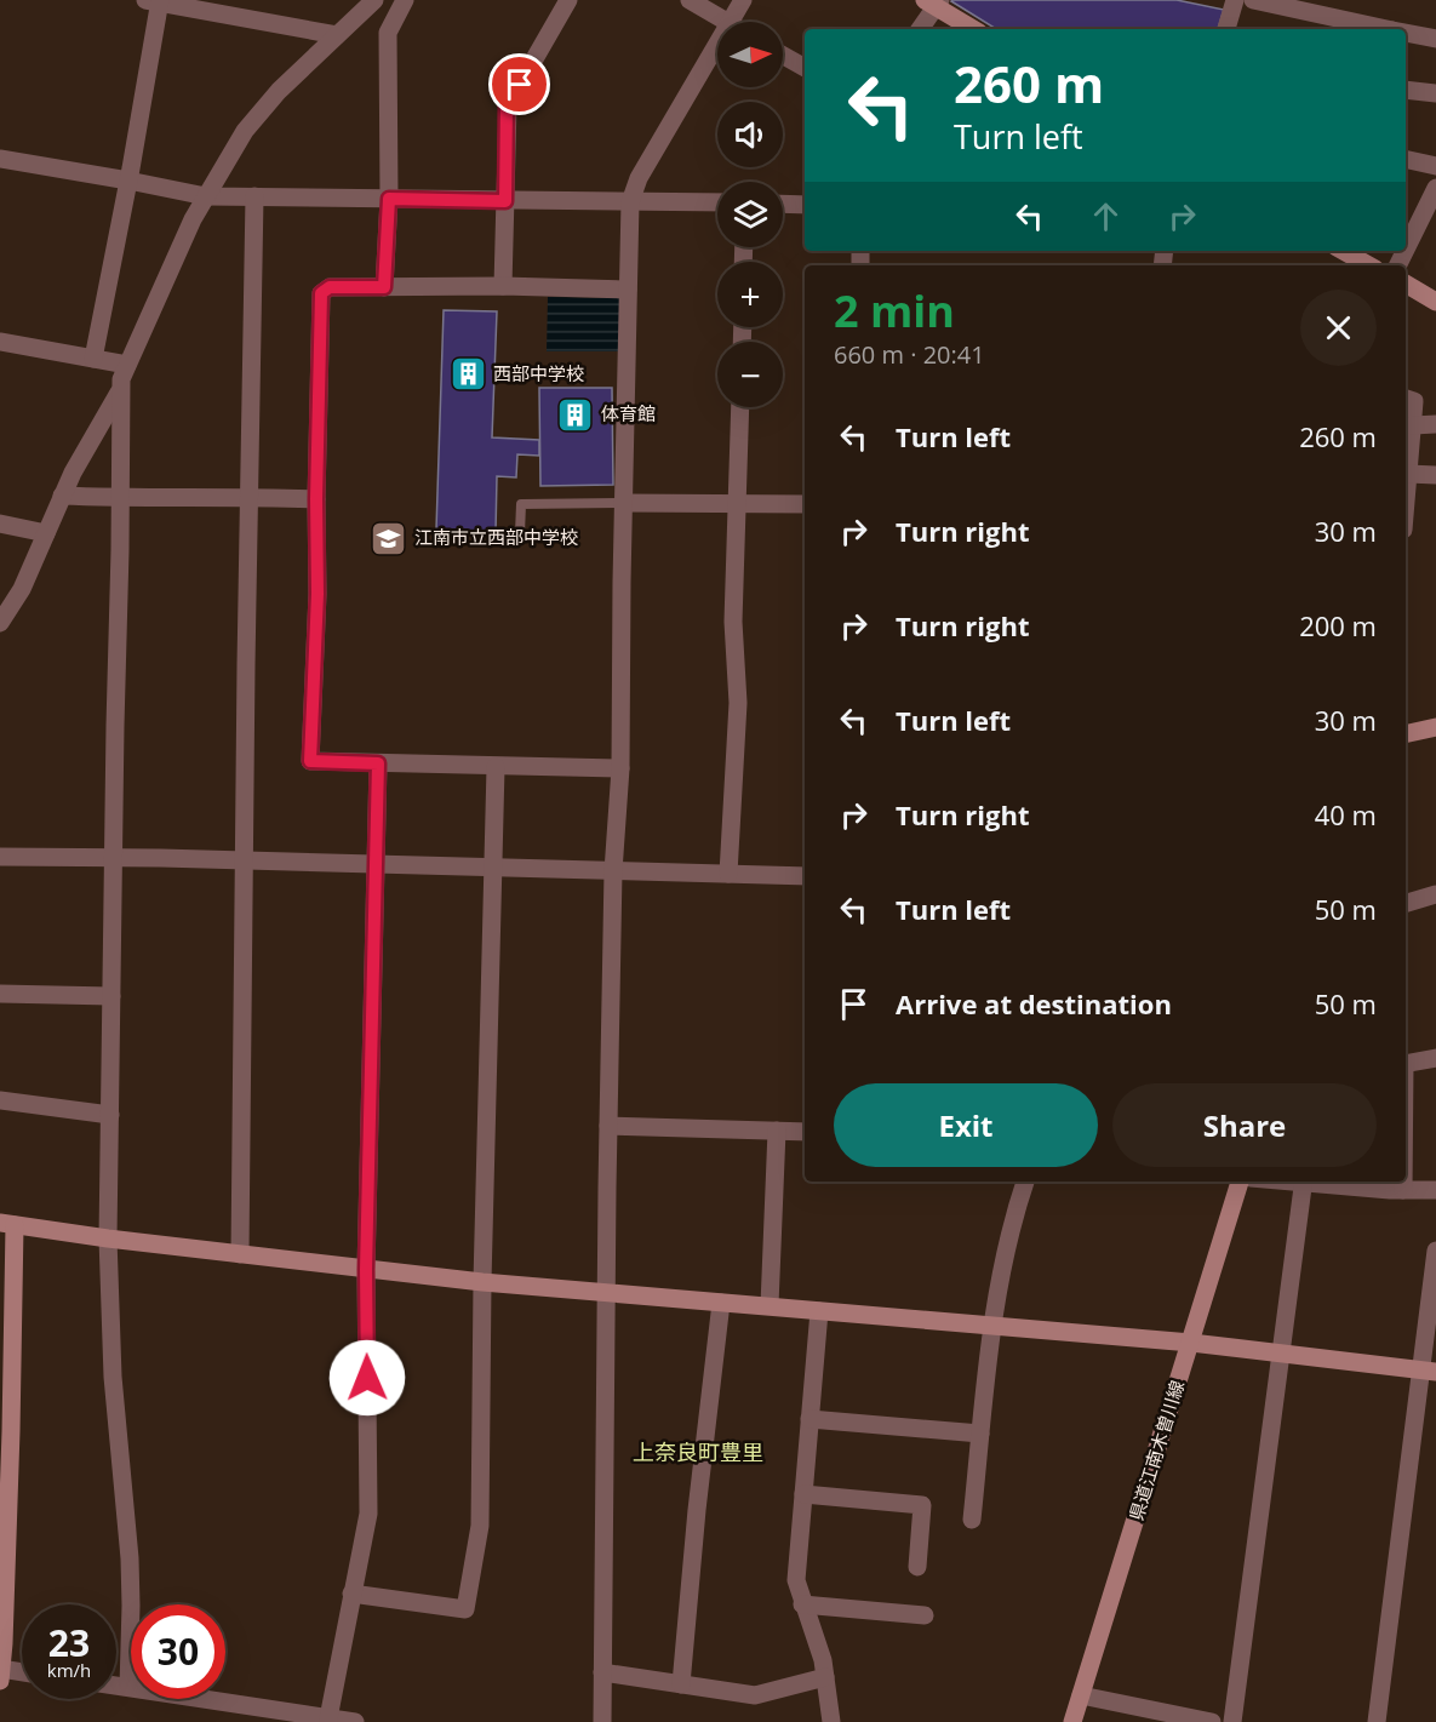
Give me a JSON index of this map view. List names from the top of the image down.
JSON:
{
  "streets": {
    "street": ["県道江南木曽川線"]
  },
  "districts": ["上奈良町豊里"],
  "places": {
    "building": ["西部中学校", "体育館"],
    "school or university": ["江南市立西部中学校"]
  },
  "north": "right",
  "page": {
    "map_buttons": ["+", "−"],
    "turn": ["260 m", "Turn left"],
    "heading": ["2 min", "660 m · 20:41"],
    "list": [
      {
        "name": "Turn left",
        "value": "260 m"
      },
      {
        "name": "Turn right",
        "value": "30 m"
      },
      {
        "name": "Turn right",
        "value": "200 m"
      },
      {
        "name": "Turn left",
        "value": "30 m"
      },
      {
        "name": "Turn right",
        "value": "40 m"
      },
      {
        "name": "Turn left",
        "value": "50 m"
      },
      {
        "name": "Arrive at destination",
        "value": "50 m"
      }
    ],
    "buttons": ["Exit", "Share"],
    "speed": "23 km/h",
    "limit": "30"
  }
}
